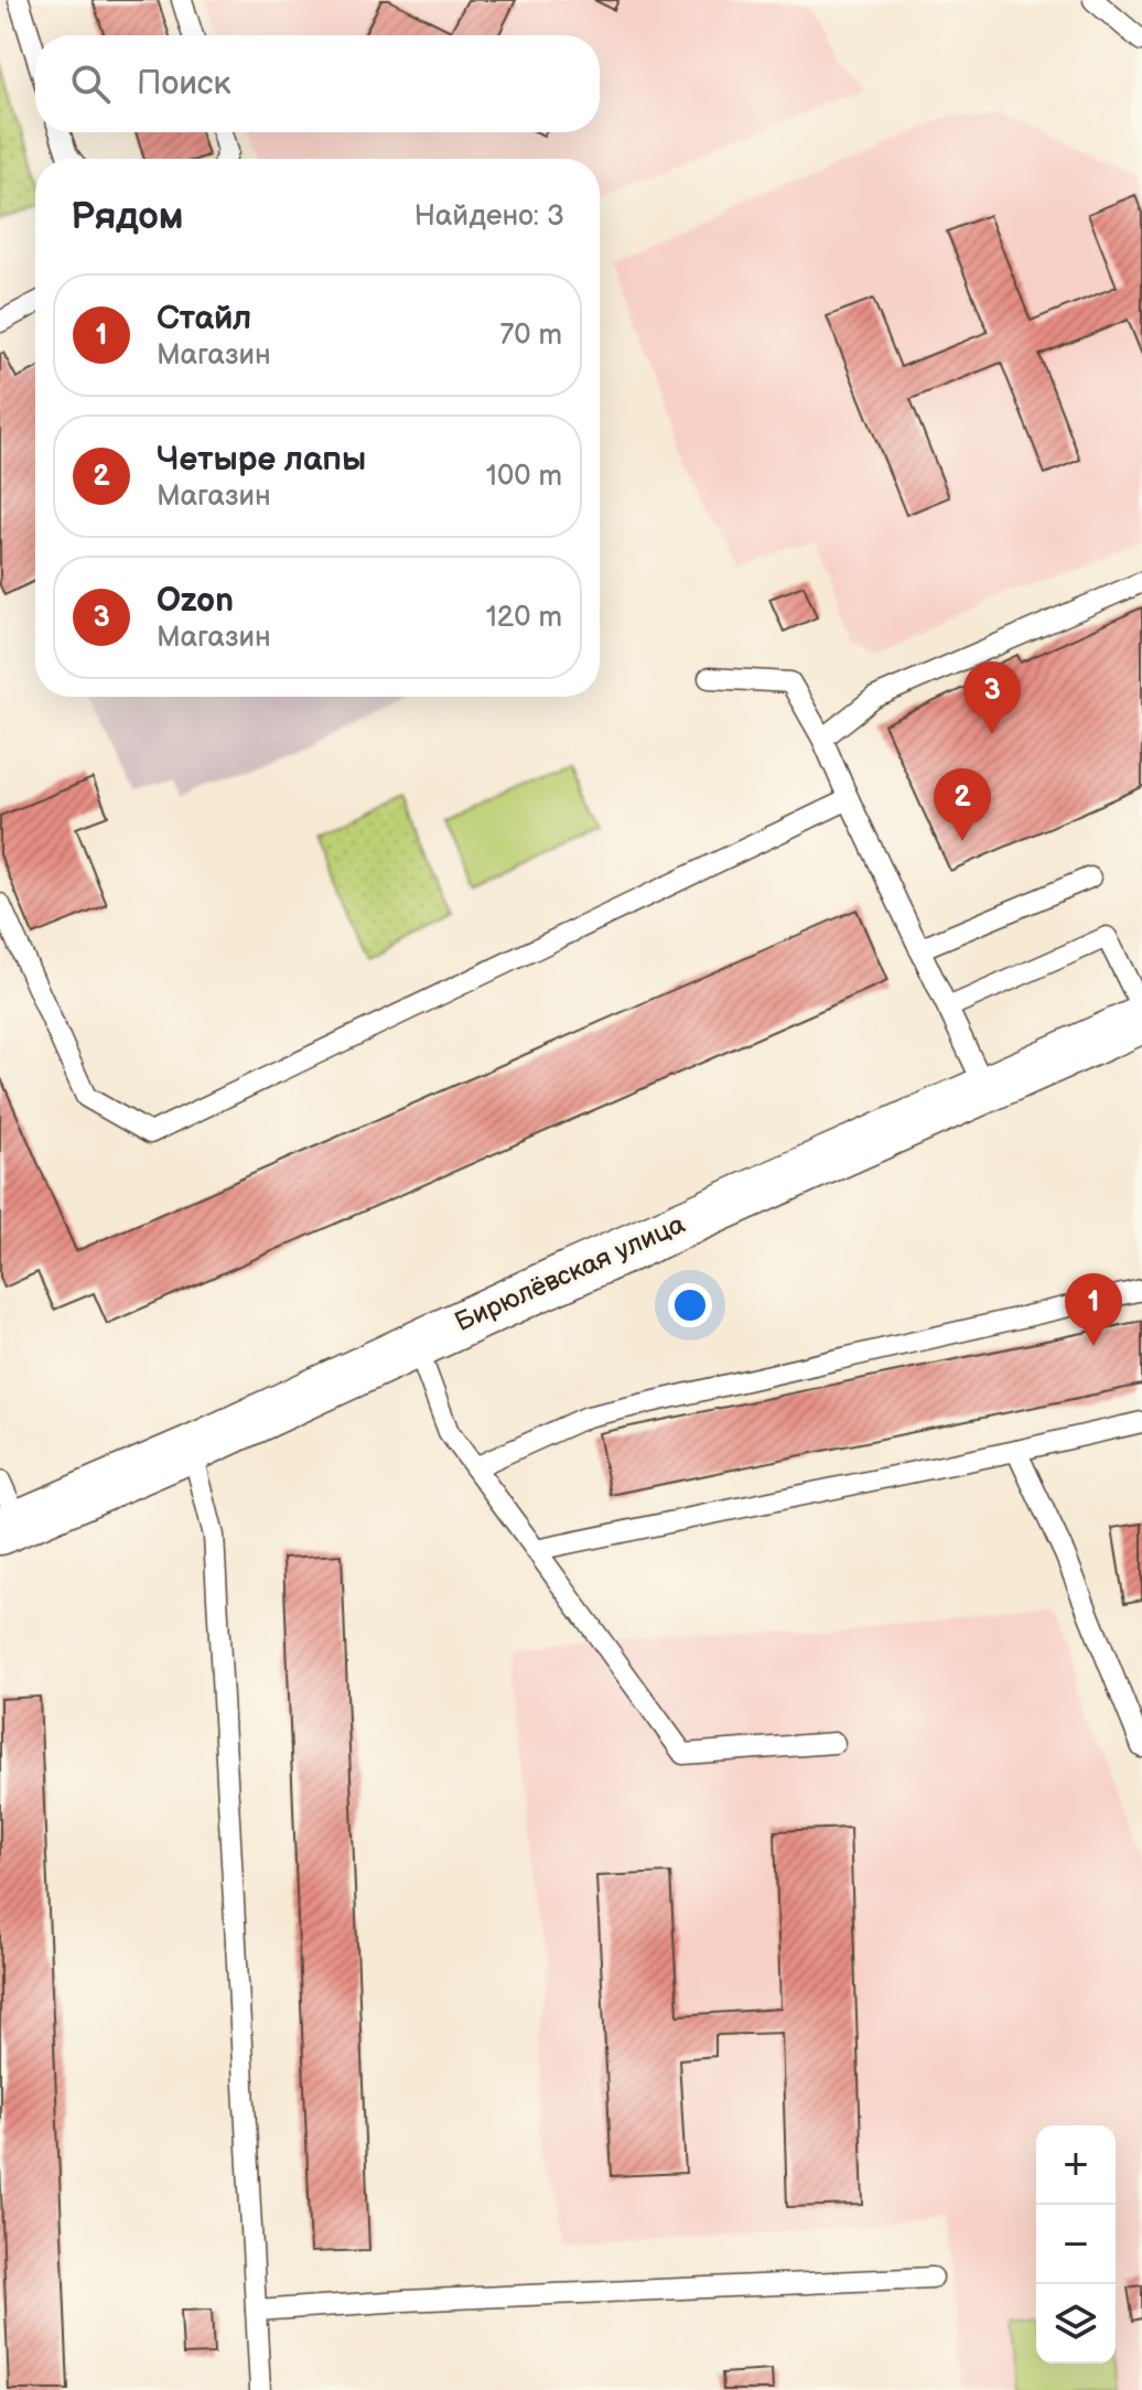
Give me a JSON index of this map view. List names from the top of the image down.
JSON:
{
  "streets": {
    "street": ["Бирюлёвская улица"]
  },
  "page": {
    "search": "Поиск",
    "heading": ["Рядом", "Найдено: 3"],
    "list": [
      {
        "mark": "1",
        "name": "Стайл",
        "note": "Магазин",
        "value": "70 m"
      },
      {
        "mark": "2",
        "name": "Четыре лапы",
        "note": "Магазин",
        "value": "100 m"
      },
      {
        "mark": "3",
        "name": "Ozon",
        "note": "Магазин",
        "value": "120 m"
      }
    ],
    "pins": ["3", "2", "1"],
    "map_buttons": ["+", "−"]
  }
}
